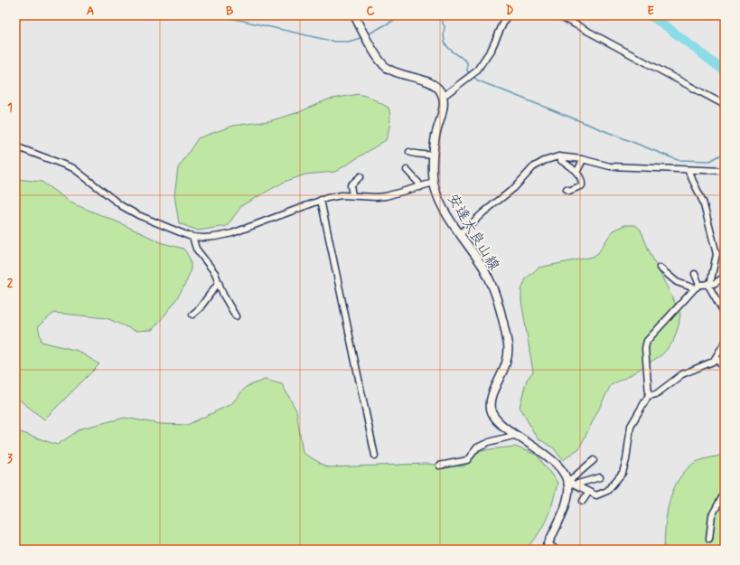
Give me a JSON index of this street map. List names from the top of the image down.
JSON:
{
  "streets": {
    "main road": ["安達太良山線"]
  },
  "grid": {
    "columns": [
      "A",
      "B",
      "C",
      "D",
      "E"
    ],
    "rows": ["1", "2", "3"]
  }
}
